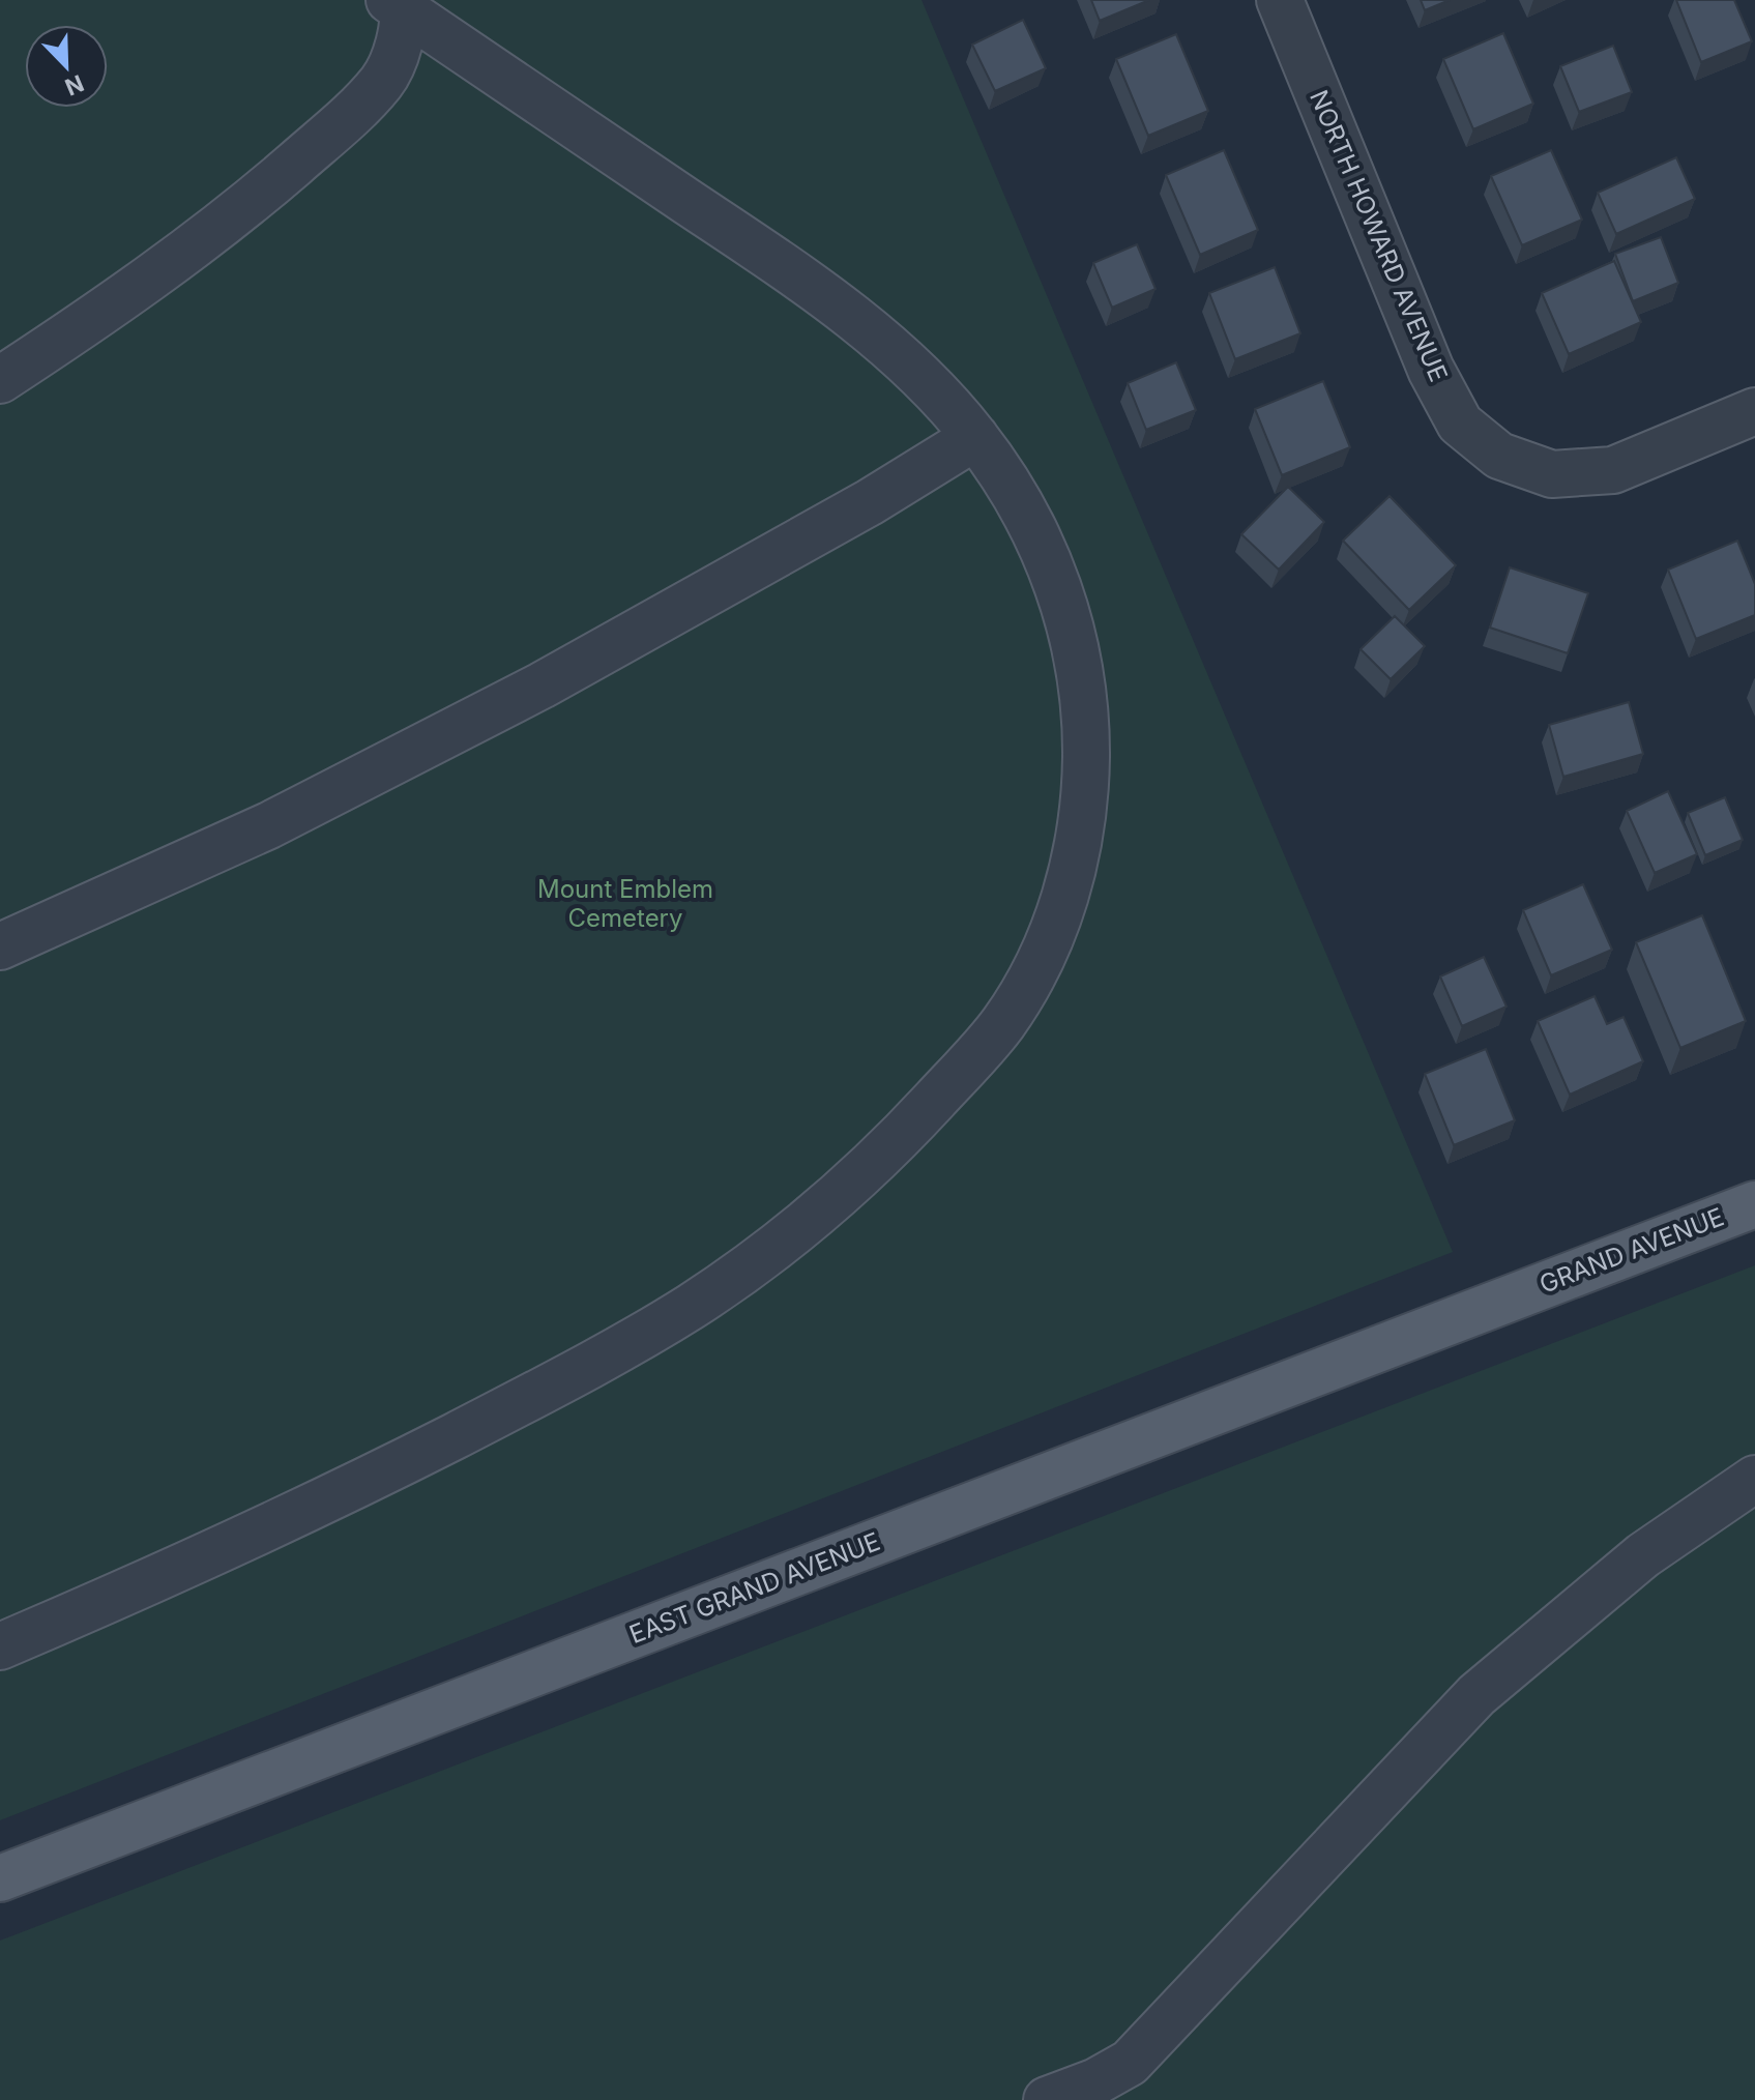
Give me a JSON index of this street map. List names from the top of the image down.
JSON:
{
  "streets": {
    "main road": ["GRAND AVENUE", "EAST GRAND AVENUE"],
    "street": ["NORTH HOWARD AVENUE"]
  },
  "crossings": [
    ["GRAND AVENUE", "EAST GRAND AVENUE"]
  ],
  "parks": ["Mount Emblem Cemetery"],
  "north": "bottom right"
}
